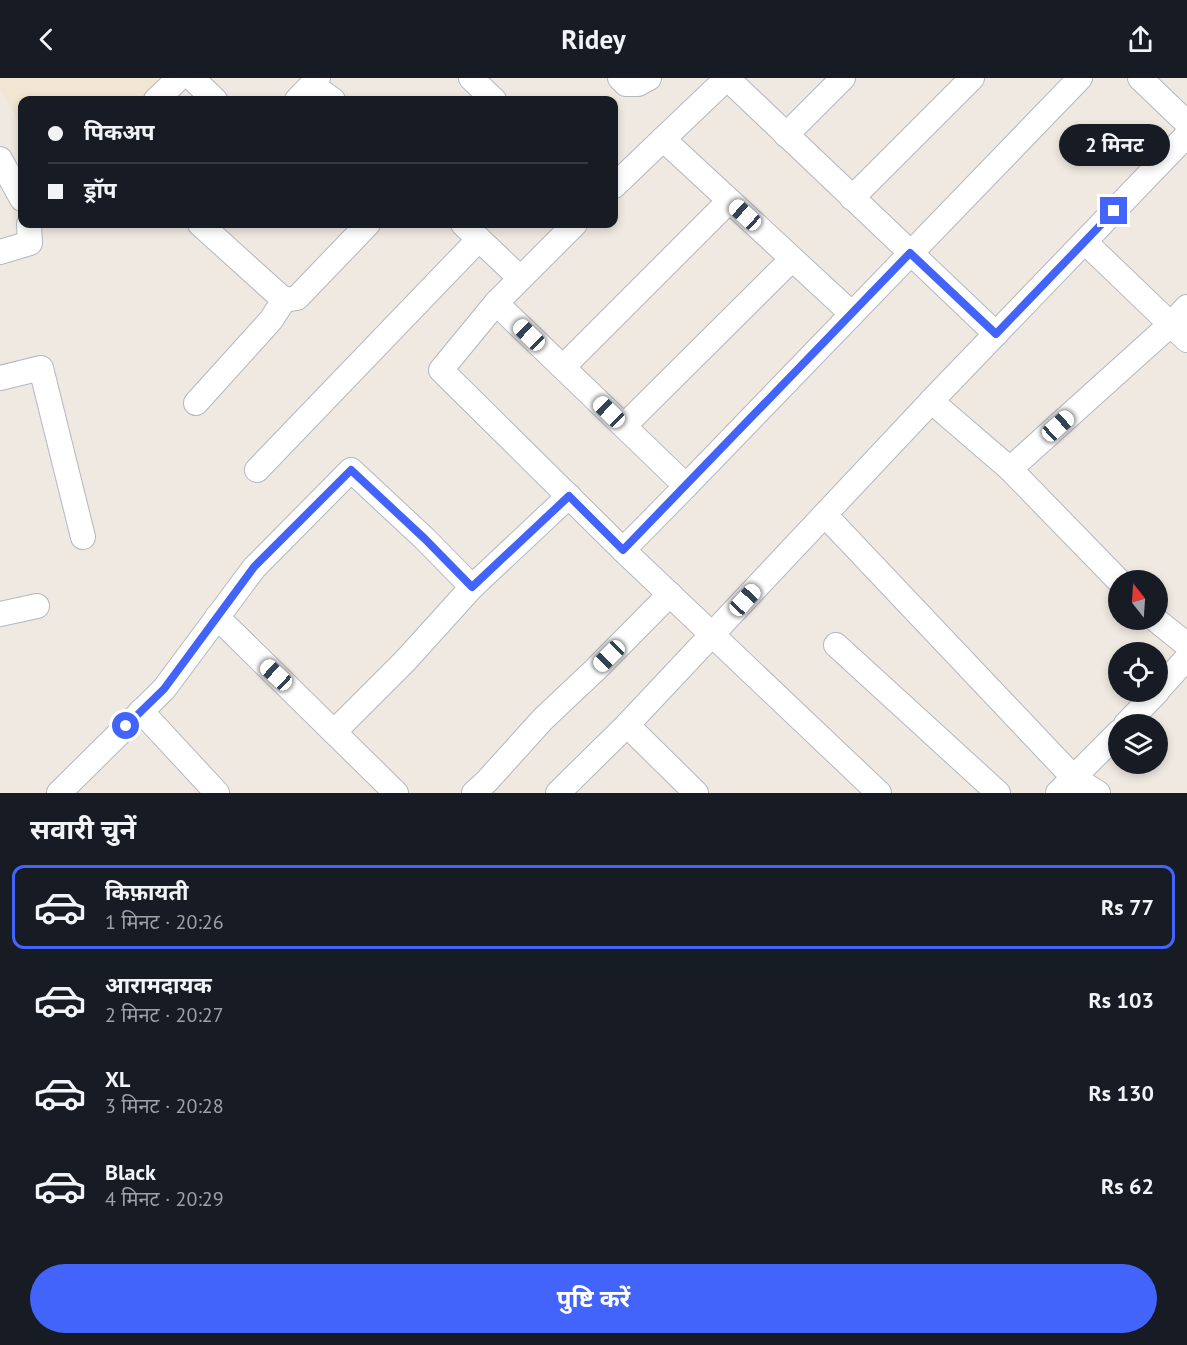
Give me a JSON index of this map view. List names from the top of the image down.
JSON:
{
  "north": "top",
  "page": {
    "header": "Ridey",
    "banner": ["पिकअप", "ड्रॉप"],
    "bubble": "2 मिनट",
    "heading": "सवारी चुनें",
    "list": [
      {
        "name": "किफ़ायती",
        "note": "1 मिनट · 20:26",
        "value": "Rs 77"
      },
      {
        "name": "आरामदायक",
        "note": "2 मिनट · 20:27",
        "value": "Rs 103"
      },
      {
        "name": "XL",
        "note": "3 मिनट · 20:28",
        "value": "Rs 130"
      },
      {
        "name": "Black",
        "note": "4 मिनट · 20:29",
        "value": "Rs 62"
      }
    ],
    "buttons": "पुष्टि करें"
  }
}
